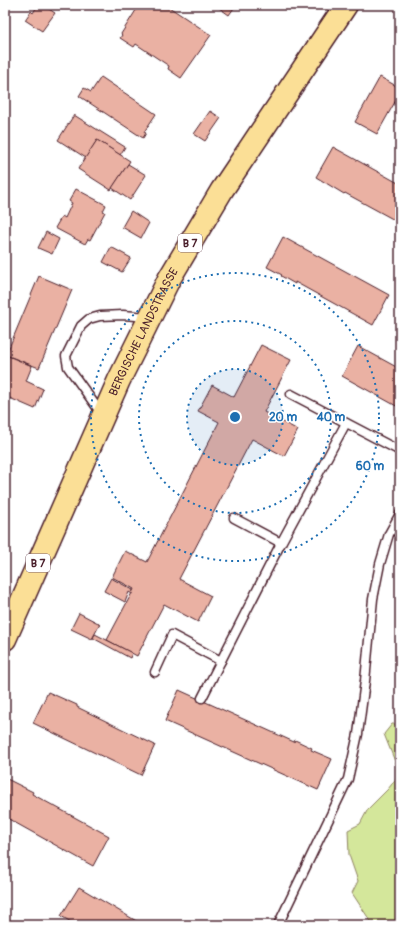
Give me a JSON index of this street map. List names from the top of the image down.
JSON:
{
  "streets": {
    "main road": ["B 7", "BERGISCHE LANDSTRASSE"]
  },
  "rings": ["20 m", "40 m", "60 m"]
}
